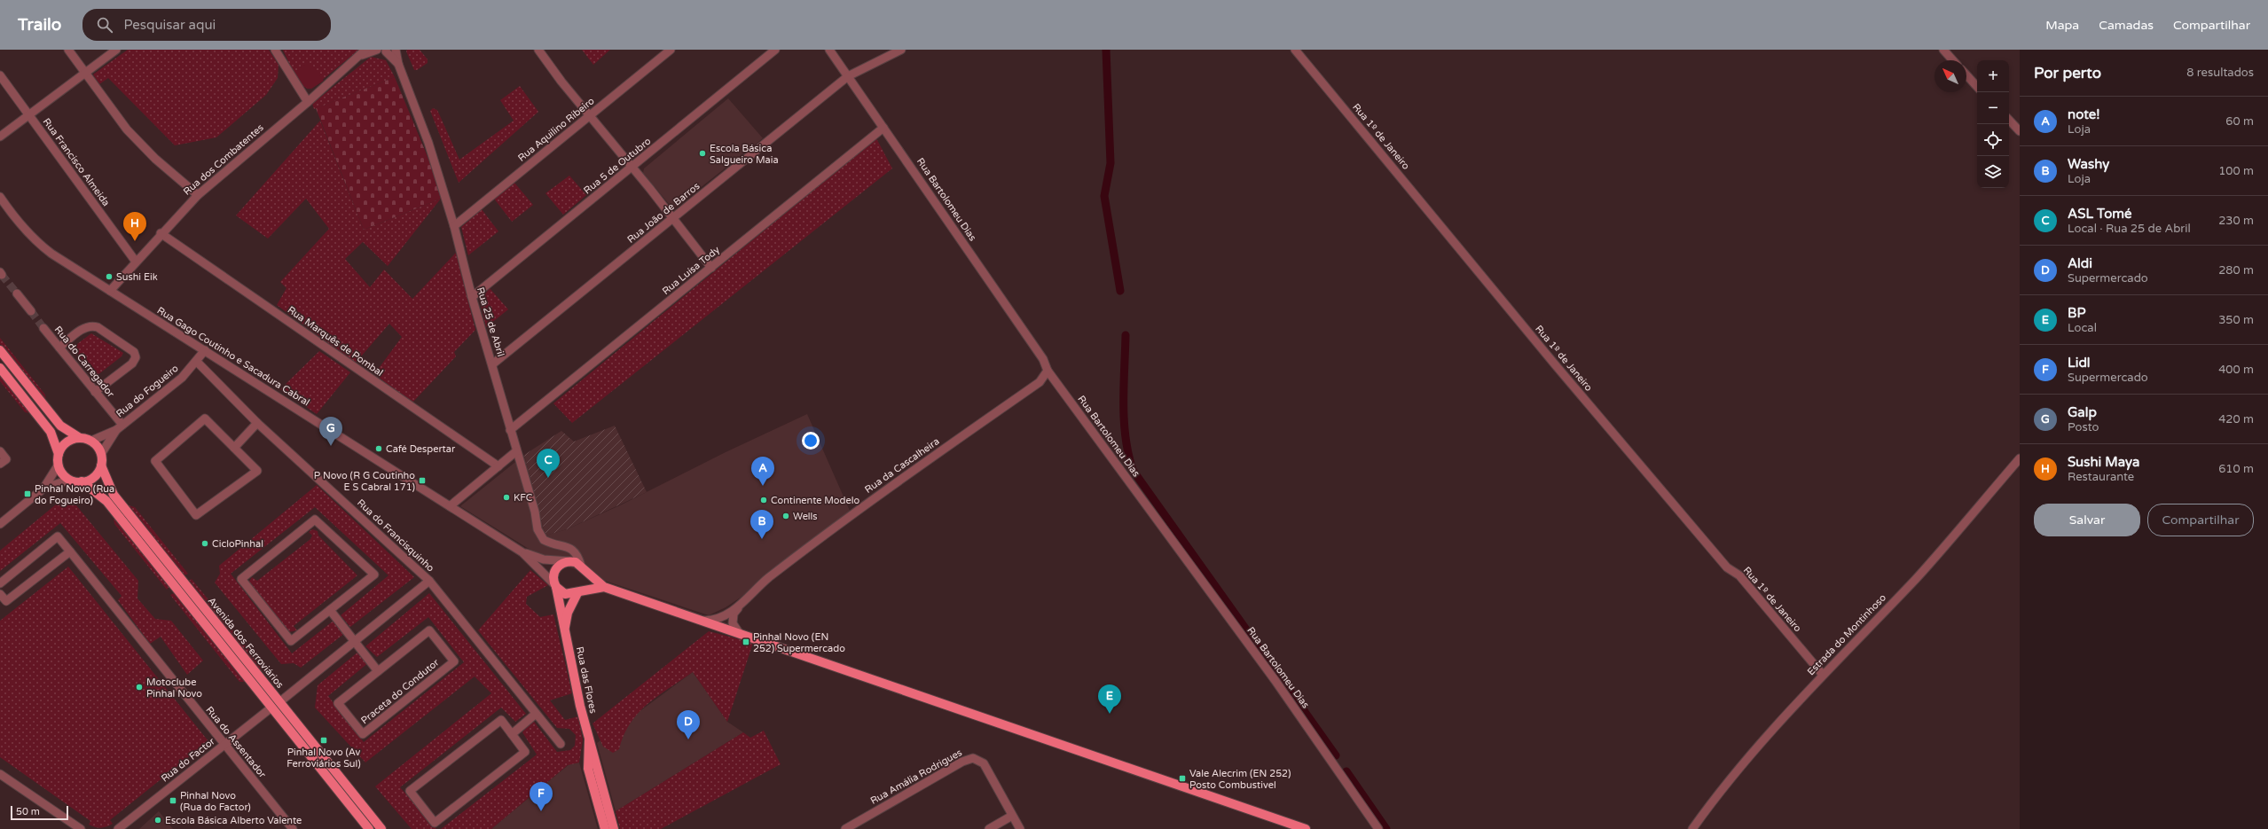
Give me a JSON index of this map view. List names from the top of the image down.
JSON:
{
  "streets": {
    "main road": ["Avenida dos Ferroviários", "Rua das Flores"],
    "street": [
      "Rua Aquilino Ribeiro",
      "Rua 1º de Janeiro",
      "Rua dos Combatentes",
      "Rua Francisco Almeida",
      "Rua 5 de Outubro",
      "Rua Bartolomeu Dias",
      "Rua João de Barros",
      "Rua Luísa Tody",
      "Rua 25 de Abril",
      "Rua Marquês de Pombal",
      "Rua Gago Coutinho e Sacadura Cabral",
      "Rua do Carregador",
      "Rua do Fogueiro",
      "Rua da Cascalheira",
      "Rua do Francisquinho",
      "Estrada do Montinhoso",
      "Praceta do Condutor",
      "Rua do Assentador",
      "Rua do Factor",
      "Rua Amália Rodrigues"
    ]
  },
  "crossings": [
    ["Rua Aquilino Ribeiro", "Rua 25 de Abril"],
    ["Rua 1º de Janeiro", "Estrada do Montinhoso"],
    ["Rua dos Combatentes", "Rua Francisco Almeida"],
    ["Rua dos Combatentes", "Rua 25 de Abril"],
    ["Rua dos Combatentes", "Rua Marquês de Pombal"],
    ["Rua dos Combatentes", "Rua Gago Coutinho e Sacadura Cabral"],
    ["Rua 5 de Outubro", "Rua 25 de Abril"],
    ["Rua Bartolomeu Dias", "Rua João de Barros"],
    ["Rua Bartolomeu Dias", "Rua Luísa Tody"],
    ["Rua Bartolomeu Dias", "Rua da Cascalheira"],
    ["Rua João de Barros", "Rua 25 de Abril"],
    ["Rua Luísa Tody", "Rua 25 de Abril"],
    ["Rua 25 de Abril", "Rua Gago Coutinho e Sacadura Cabral"],
    ["Rua 25 de Abril", "Rua das Flores"],
    ["Rua Gago Coutinho e Sacadura Cabral", "Rua do Fogueiro"],
    ["Rua Gago Coutinho e Sacadura Cabral", "Rua das Flores"],
    ["Rua do Carregador", "Rua do Fogueiro"],
    ["Rua do Fogueiro", "Rua do Francisquinho"],
    ["Rua do Fogueiro", "Avenida dos Ferroviários"],
    ["Avenida dos Ferroviários", "Rua do Factor"],
    ["Rua do Assentador", "Rua do Factor"]
  ],
  "places": {
    "other": [
      "Escola Básica Salgueiro Maia",
      "Sushi Eik",
      "Café Despertar",
      "KFC",
      "Continente Modelo",
      "Wells",
      "CicloPinhal",
      "Motoclube Pinhal Novo",
      "Escola Básica Alberto Valente"
    ],
    "transit": [
      "P Novo (R G Coutinho E S Cabral 171)",
      "Pinhal Novo (Rua do Fogueiro)",
      "Pinhal Novo (EN 252) Supermercado",
      "Pinhal Novo (Av Ferroviários Sul)",
      "Vale Alecrim (EN 252) Posto Combustivel",
      "Pinhal Novo (Rua do Factor)"
    ]
  },
  "scale_bar": "50 m",
  "north": "top left",
  "page": {
    "header": "Trailo",
    "search": "Pesquisar aqui",
    "nav": ["Mapa", "Camadas", "Compartilhar"],
    "heading": ["Por perto", "8 resultados"],
    "map_buttons": ["+", "−"],
    "list": [
      {
        "mark": "A",
        "name": "note!",
        "note": "Loja",
        "value": "60 m"
      },
      {
        "mark": "B",
        "name": "Washy",
        "note": "Loja",
        "value": "100 m"
      },
      {
        "mark": "C",
        "name": "ASL Tomé",
        "note": "Local · Rua 25 de Abril",
        "value": "230 m"
      },
      {
        "mark": "D",
        "name": "Aldi",
        "note": "Supermercado",
        "value": "280 m"
      },
      {
        "mark": "E",
        "name": "BP",
        "note": "Local",
        "value": "350 m"
      },
      {
        "mark": "F",
        "name": "Lidl",
        "note": "Supermercado",
        "value": "400 m"
      },
      {
        "mark": "G",
        "name": "Galp",
        "note": "Posto",
        "value": "420 m"
      },
      {
        "mark": "H",
        "name": "Sushi Maya",
        "note": "Restaurante",
        "value": "610 m"
      }
    ],
    "pins": [
      "H",
      "G",
      "C",
      "A",
      "B",
      "E",
      "D",
      "F"
    ],
    "buttons": ["Salvar", "Compartilhar"],
    "scale": "50 m"
  }
}
